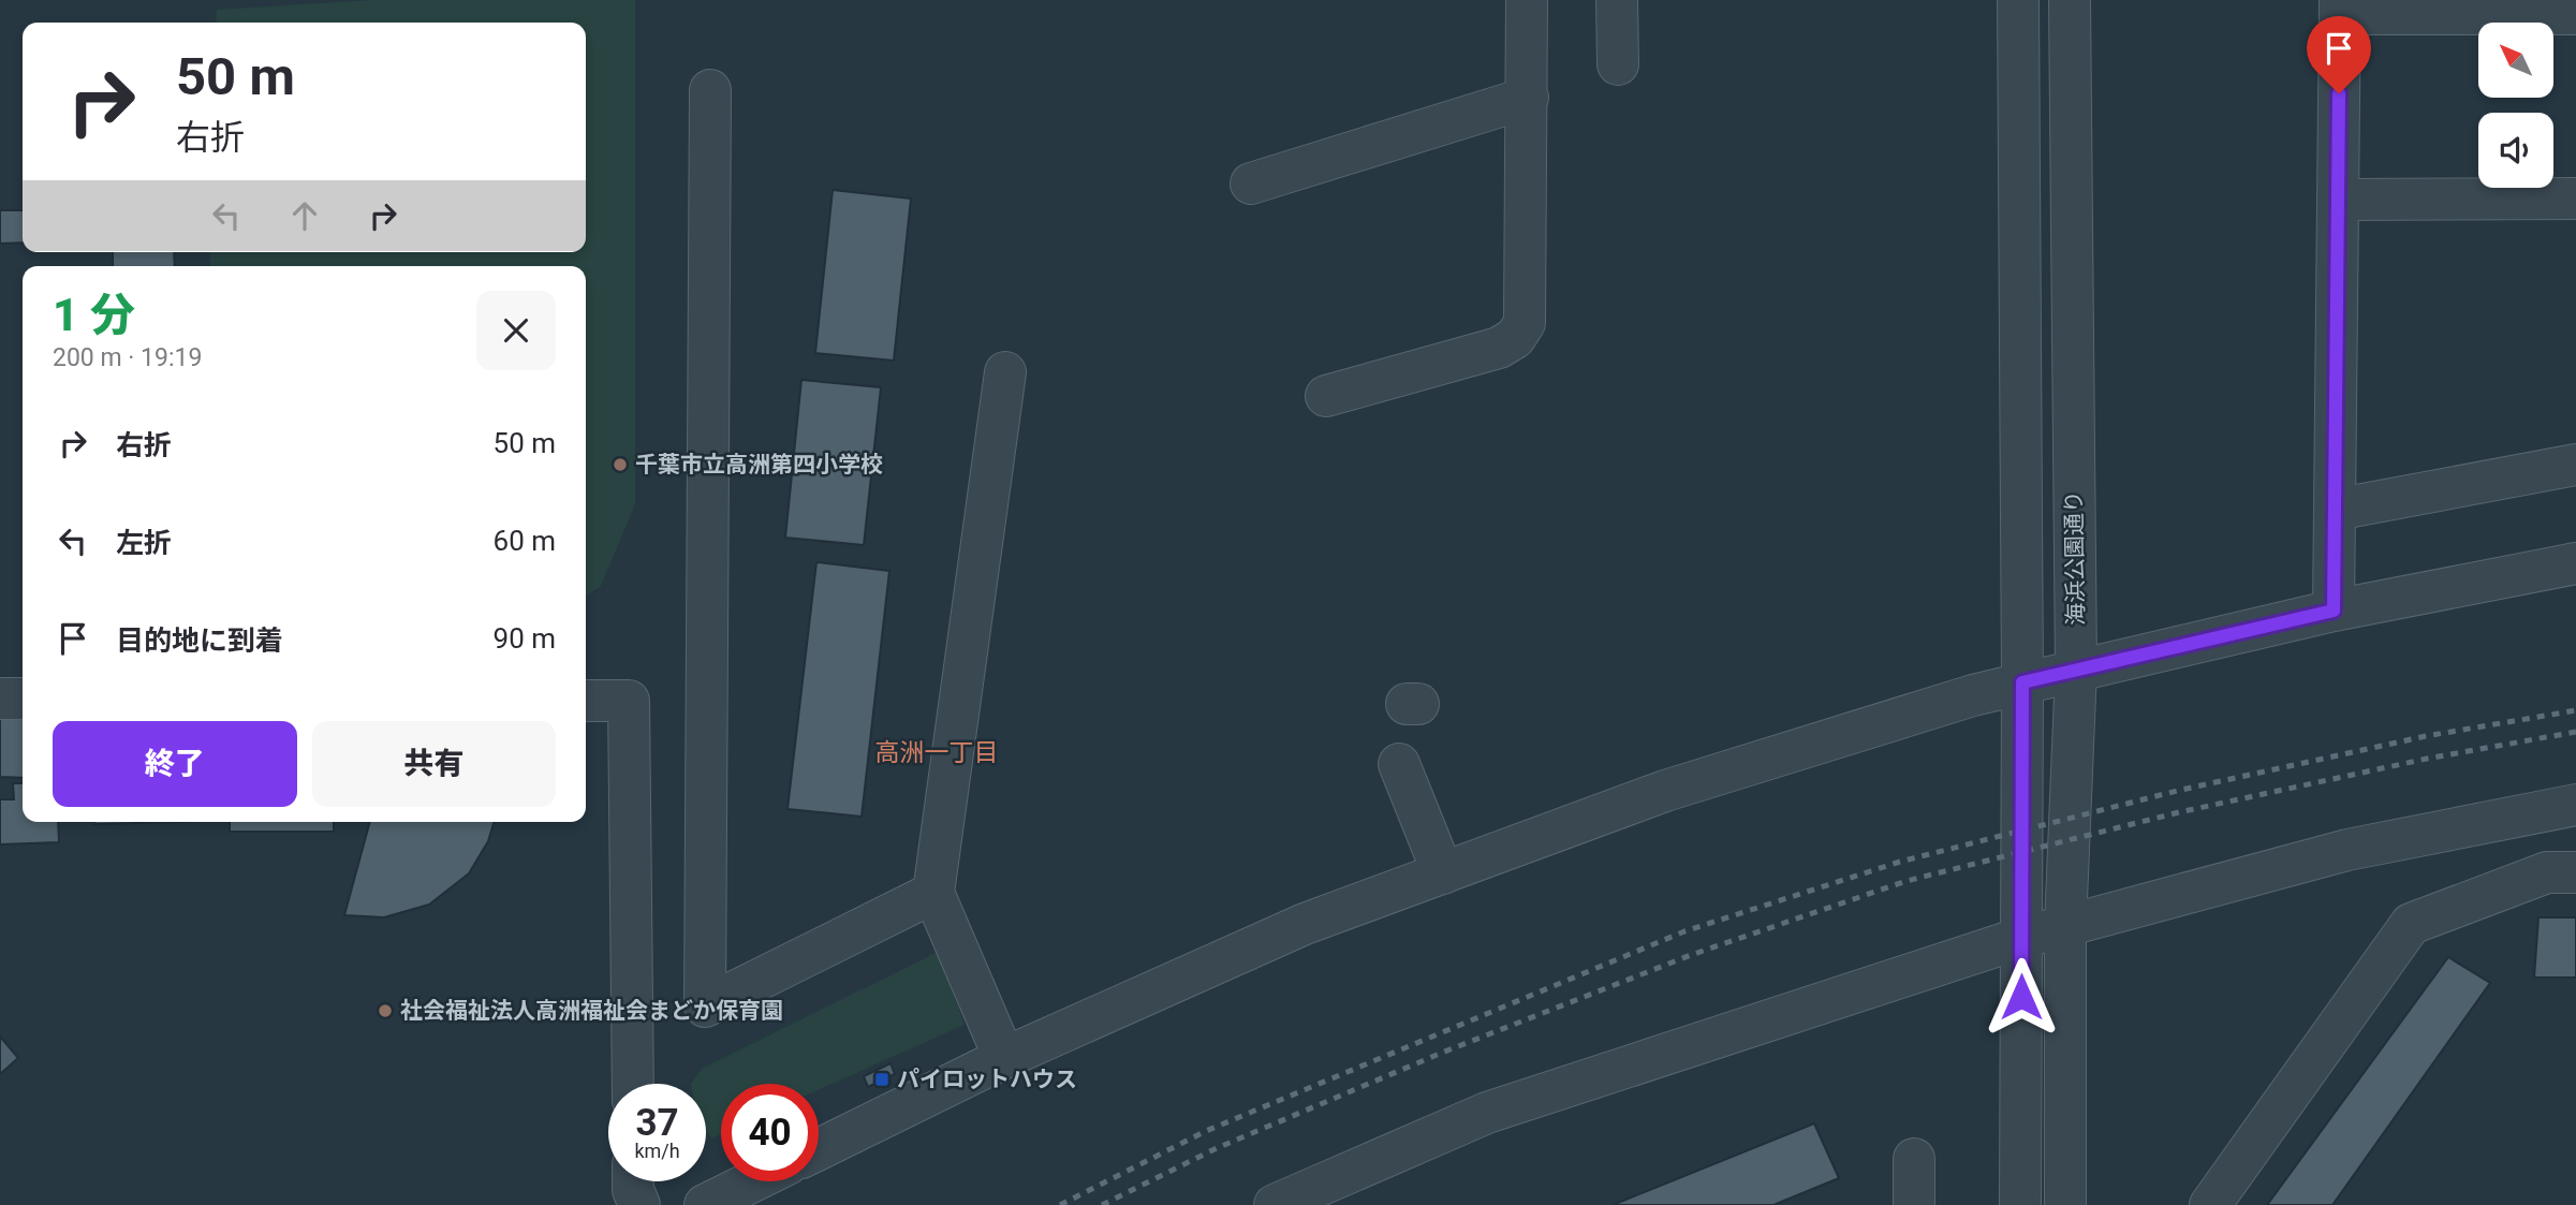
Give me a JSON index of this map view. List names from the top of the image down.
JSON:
{
  "streets": {
    "street": ["海浜公園通り"]
  },
  "districts": ["高洲一丁目"],
  "places": {
    "other": ["千葉市立高洲第四小学校", "社会福祉法人高洲福祉会まどか保育園"],
    "transit": ["パイロットハウス"]
  },
  "north": "top left",
  "page": {
    "turn": ["50 m", "右折"],
    "heading": ["1 分", "200 m · 19:19"],
    "list": [
      {
        "name": "右折",
        "value": "50 m"
      },
      {
        "name": "左折",
        "value": "60 m"
      },
      {
        "name": "目的地に到着",
        "value": "90 m"
      }
    ],
    "buttons": ["終了", "共有"],
    "speed": "37 km/h",
    "limit": "40"
  }
}
